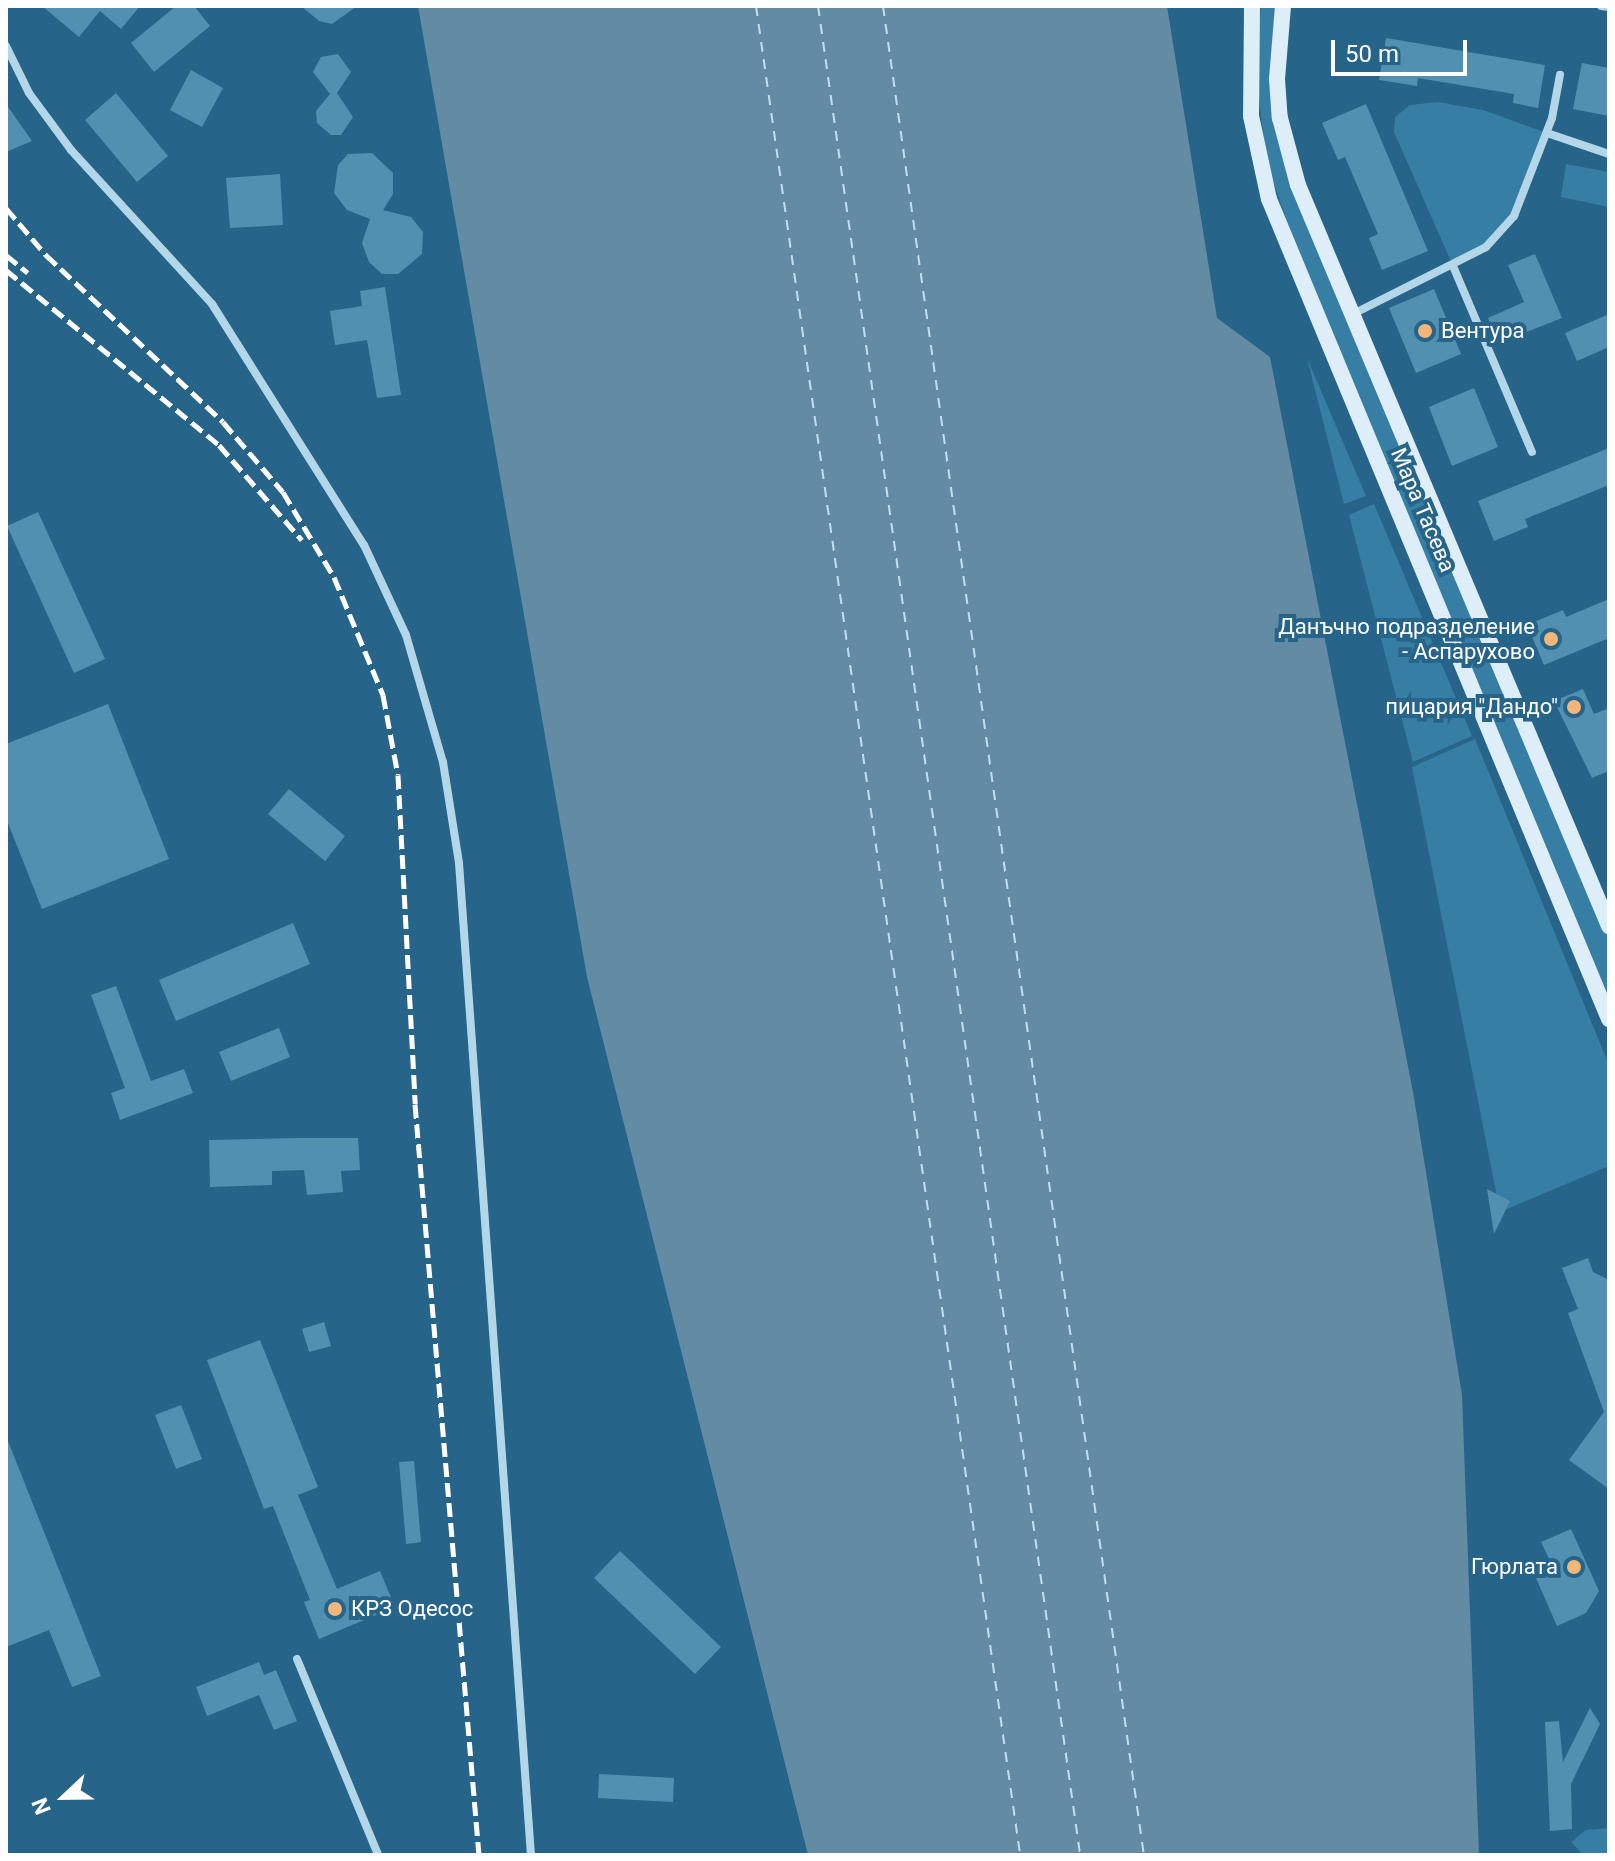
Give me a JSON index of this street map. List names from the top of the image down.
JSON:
{
  "streets": {
    "main road": ["Мара Тасева"]
  },
  "places": [
    "Вентура",
    "Данъчно подразделение - Аспарухово",
    "пицария \"Дандо\"",
    "Гюрлата",
    "КРЗ Одесос"
  ],
  "scale_bar": "50 m",
  "north": "left"
}
